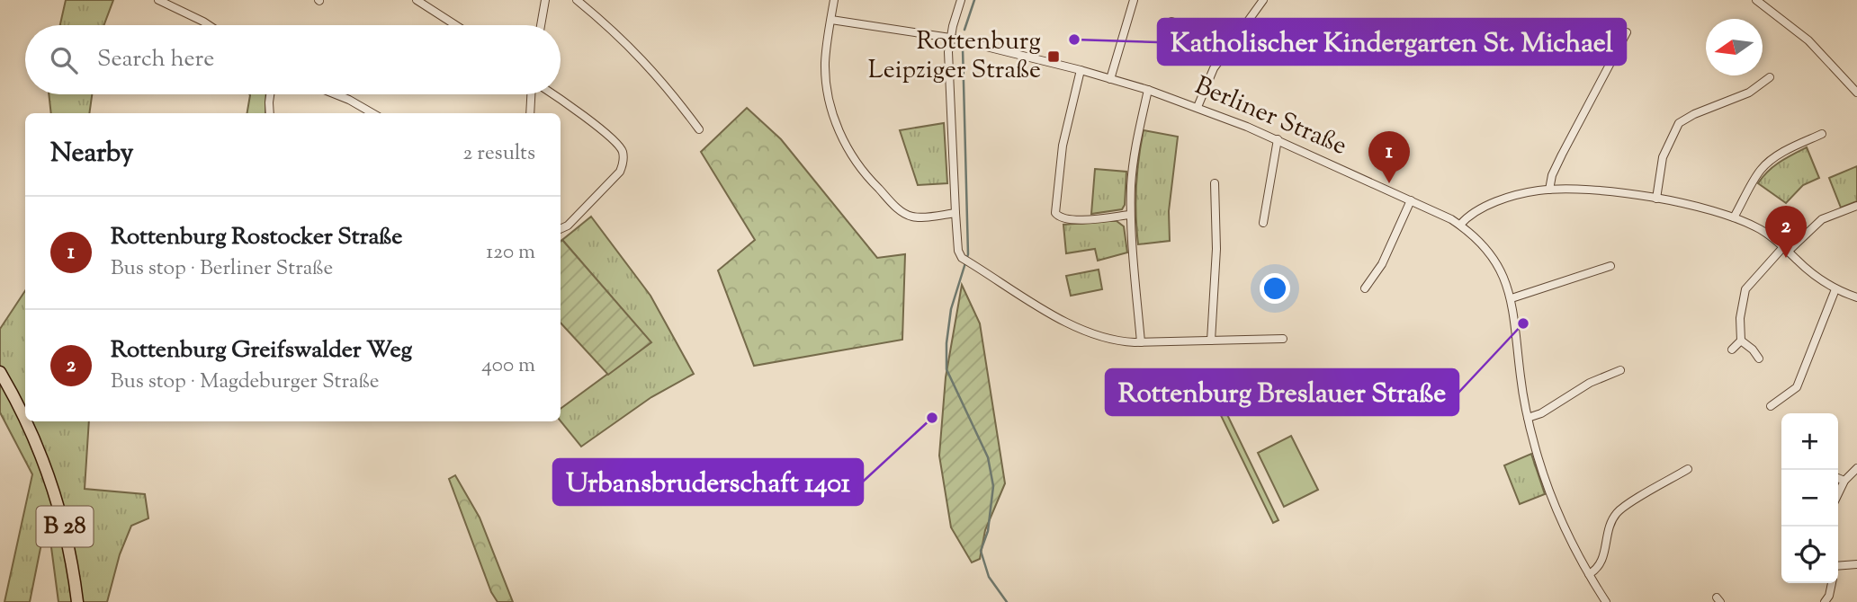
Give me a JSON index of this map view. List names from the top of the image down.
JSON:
{
  "streets": {
    "main road": ["B 28"],
    "street": ["Berliner Straße"]
  },
  "places": {
    "other": ["Katholischer Kindergarten St. Michael", "Rottenburg Breslauer Straße", "Urbansbruderschaft 1401"],
    "transit": ["Rottenburg Leipziger Straße"]
  },
  "north": "left",
  "page": {
    "search": "Search here",
    "heading": ["Nearby", "2 results"],
    "pins": ["1", "2"],
    "list": [
      {
        "mark": "1",
        "name": "Rottenburg Rostocker Straße",
        "note": "Bus stop · Berliner Straße",
        "value": "120 m"
      },
      {
        "mark": "2",
        "name": "Rottenburg Greifswalder Weg",
        "note": "Bus stop · Magdeburger Straße",
        "value": "400 m"
      }
    ],
    "map_buttons": ["+", "−"]
  }
}
